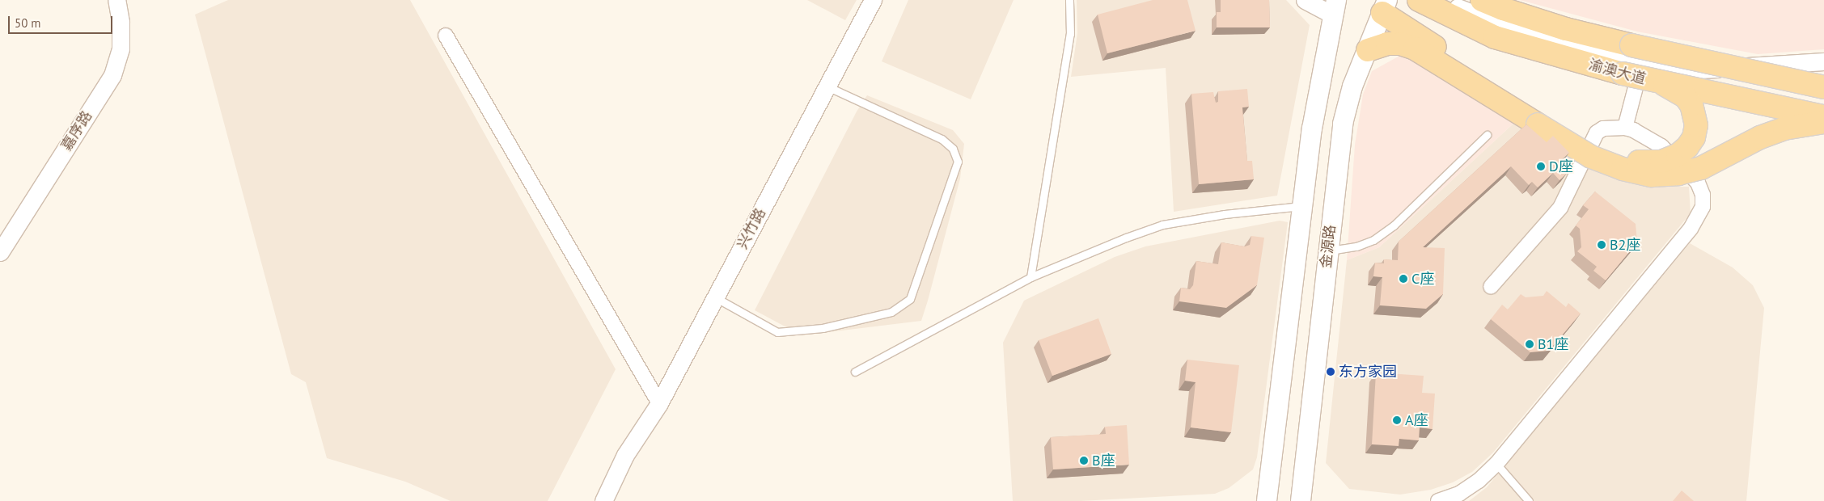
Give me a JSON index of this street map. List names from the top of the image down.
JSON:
{
  "streets": {
    "main road": ["渝澳大道", "金源路"],
    "street": ["嘉序路", "兴竹路"]
  },
  "places": [
    "D座",
    "B2座",
    "C座",
    "B1座",
    "东方家园",
    "A座",
    "B座"
  ],
  "scale_bar": "50 m"
}
